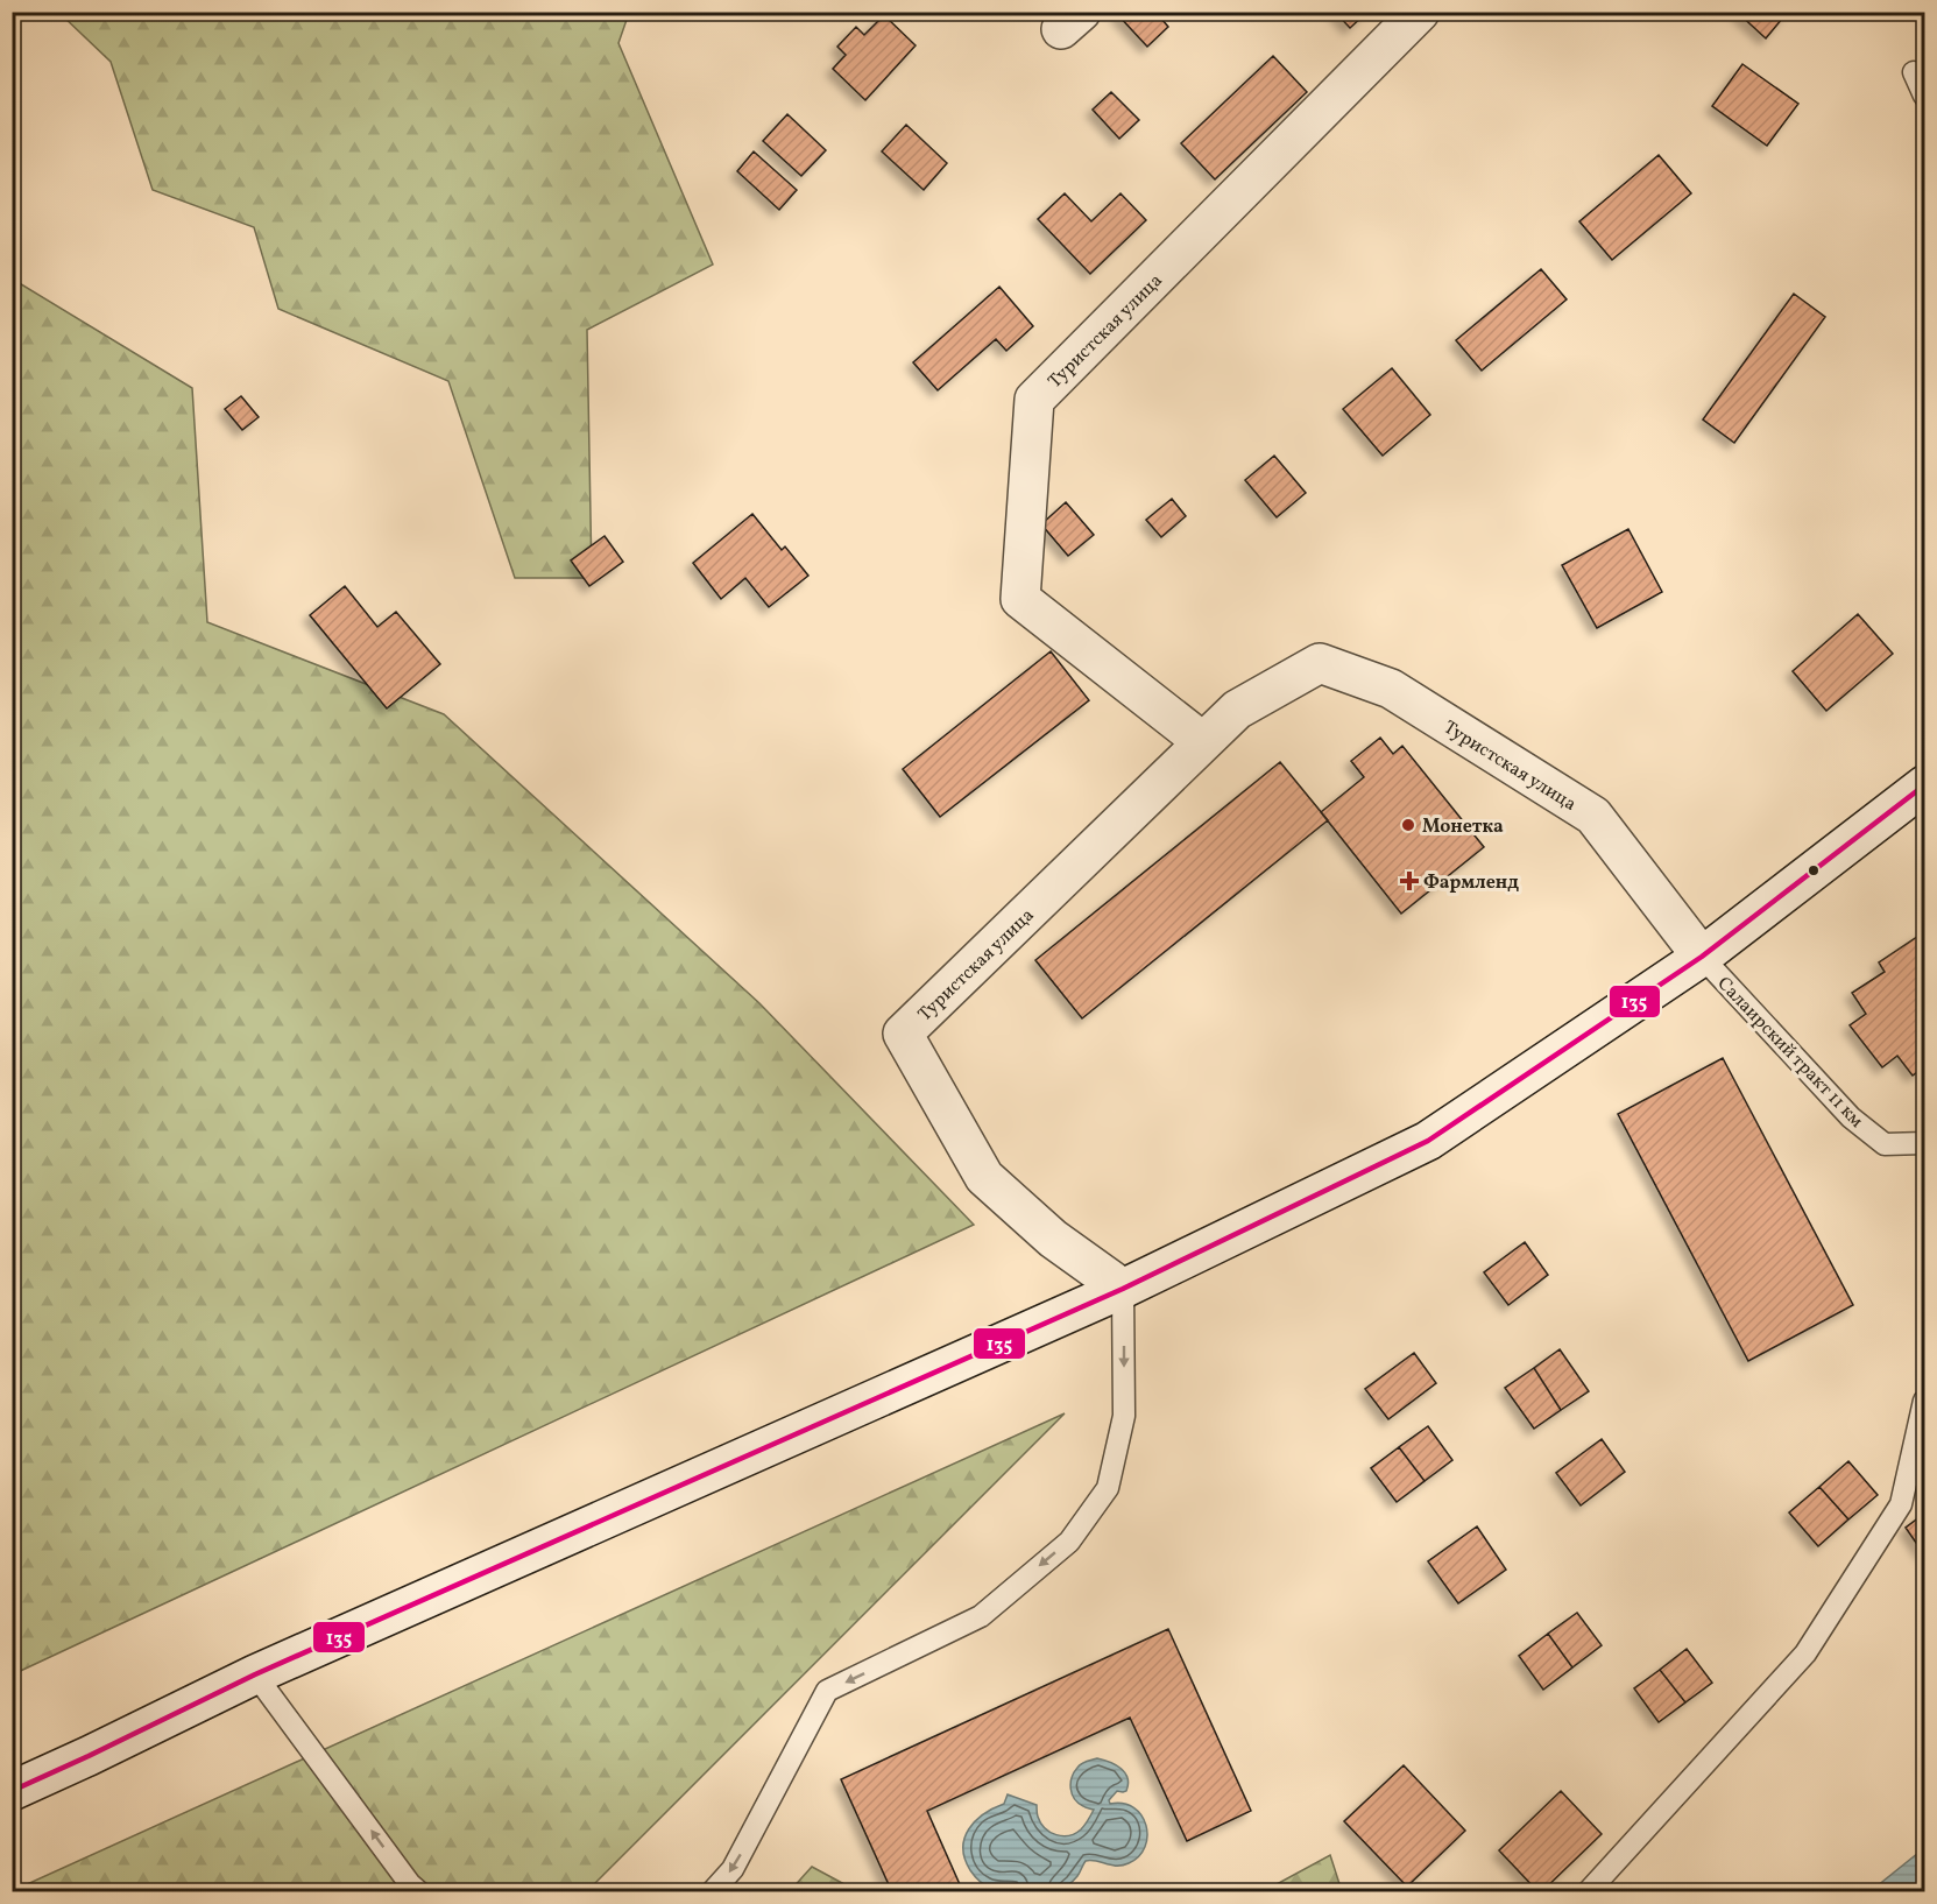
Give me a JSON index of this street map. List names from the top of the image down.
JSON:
{
  "streets": {
    "street": ["Туристская улица"],
    "lane": ["Салаирский тракт 11 км"]
  },
  "crossings": [
    ["Туристская улица", "Салаирский тракт 11 км"]
  ],
  "places": {
    "other": ["Монетка"],
    "health": ["Фармленд"]
  },
  "lines": ["transit line 135"]
}
